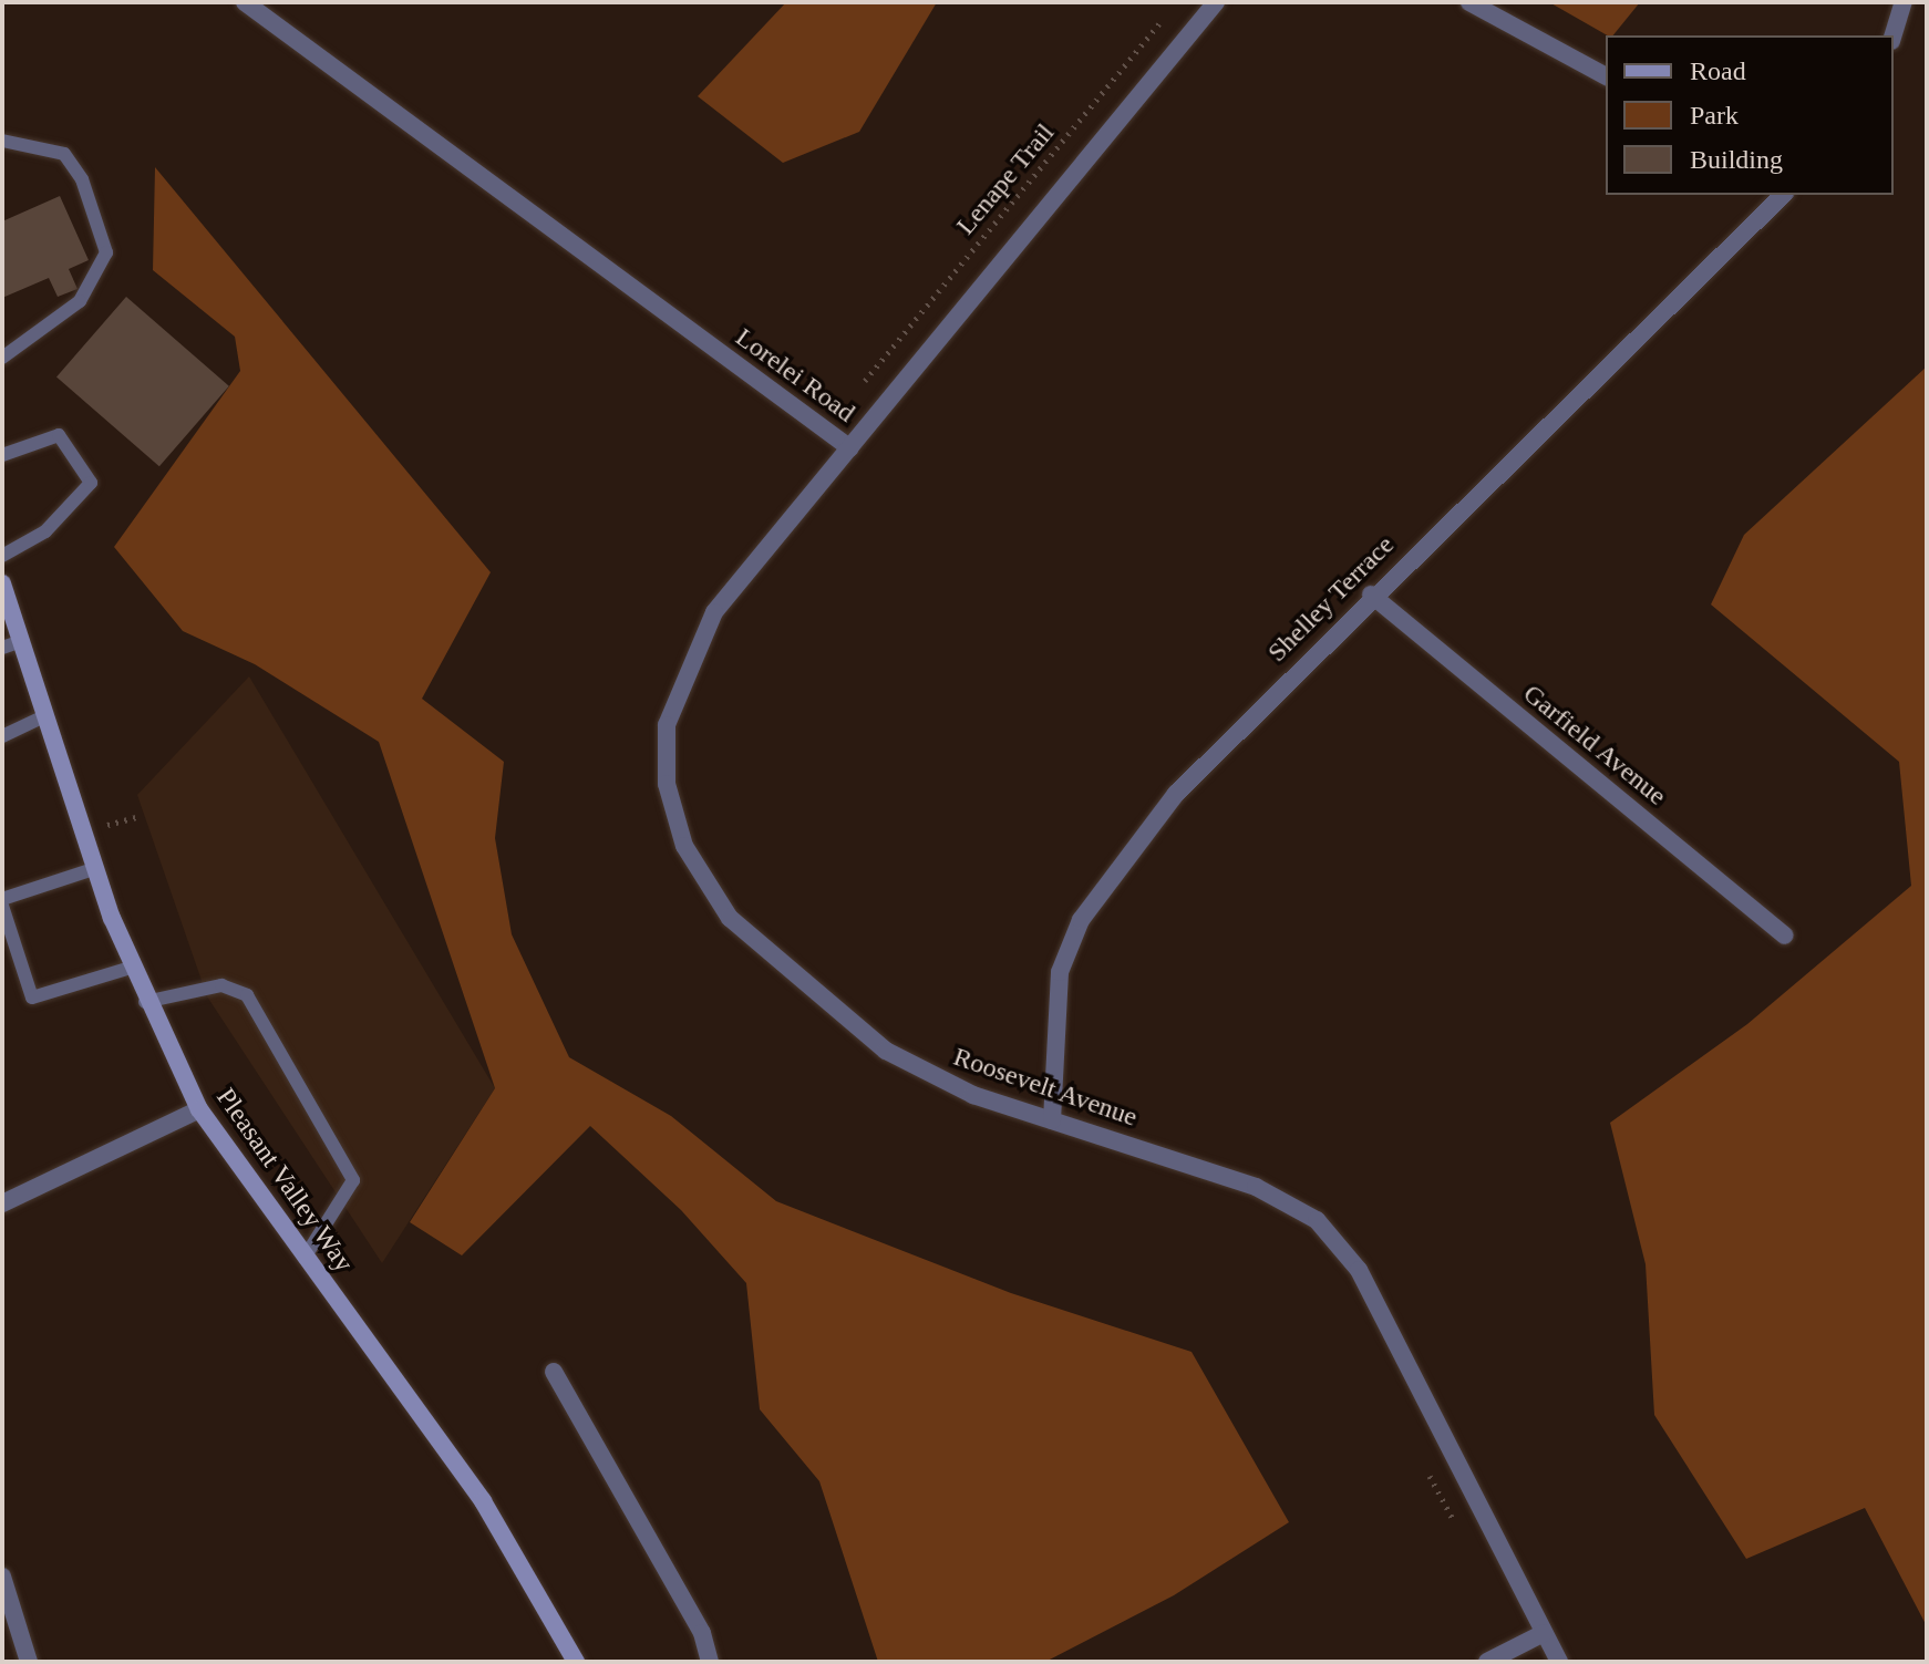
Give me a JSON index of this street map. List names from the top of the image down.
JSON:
{
  "streets": {
    "main road": ["Pleasant Valley Way"],
    "street": [
      "Lorelei Road",
      "Shelley Terrace",
      "Garfield Avenue",
      "Roosevelt Avenue"
    ],
    "path": ["Lenape Trail"]
  },
  "crossings": [
    ["Lorelei Road", "Roosevelt Avenue"],
    ["Shelley Terrace", "Garfield Avenue"],
    ["Shelley Terrace", "Roosevelt Avenue"]
  ],
  "legend": ["Road", "Park", "Building"]
}
